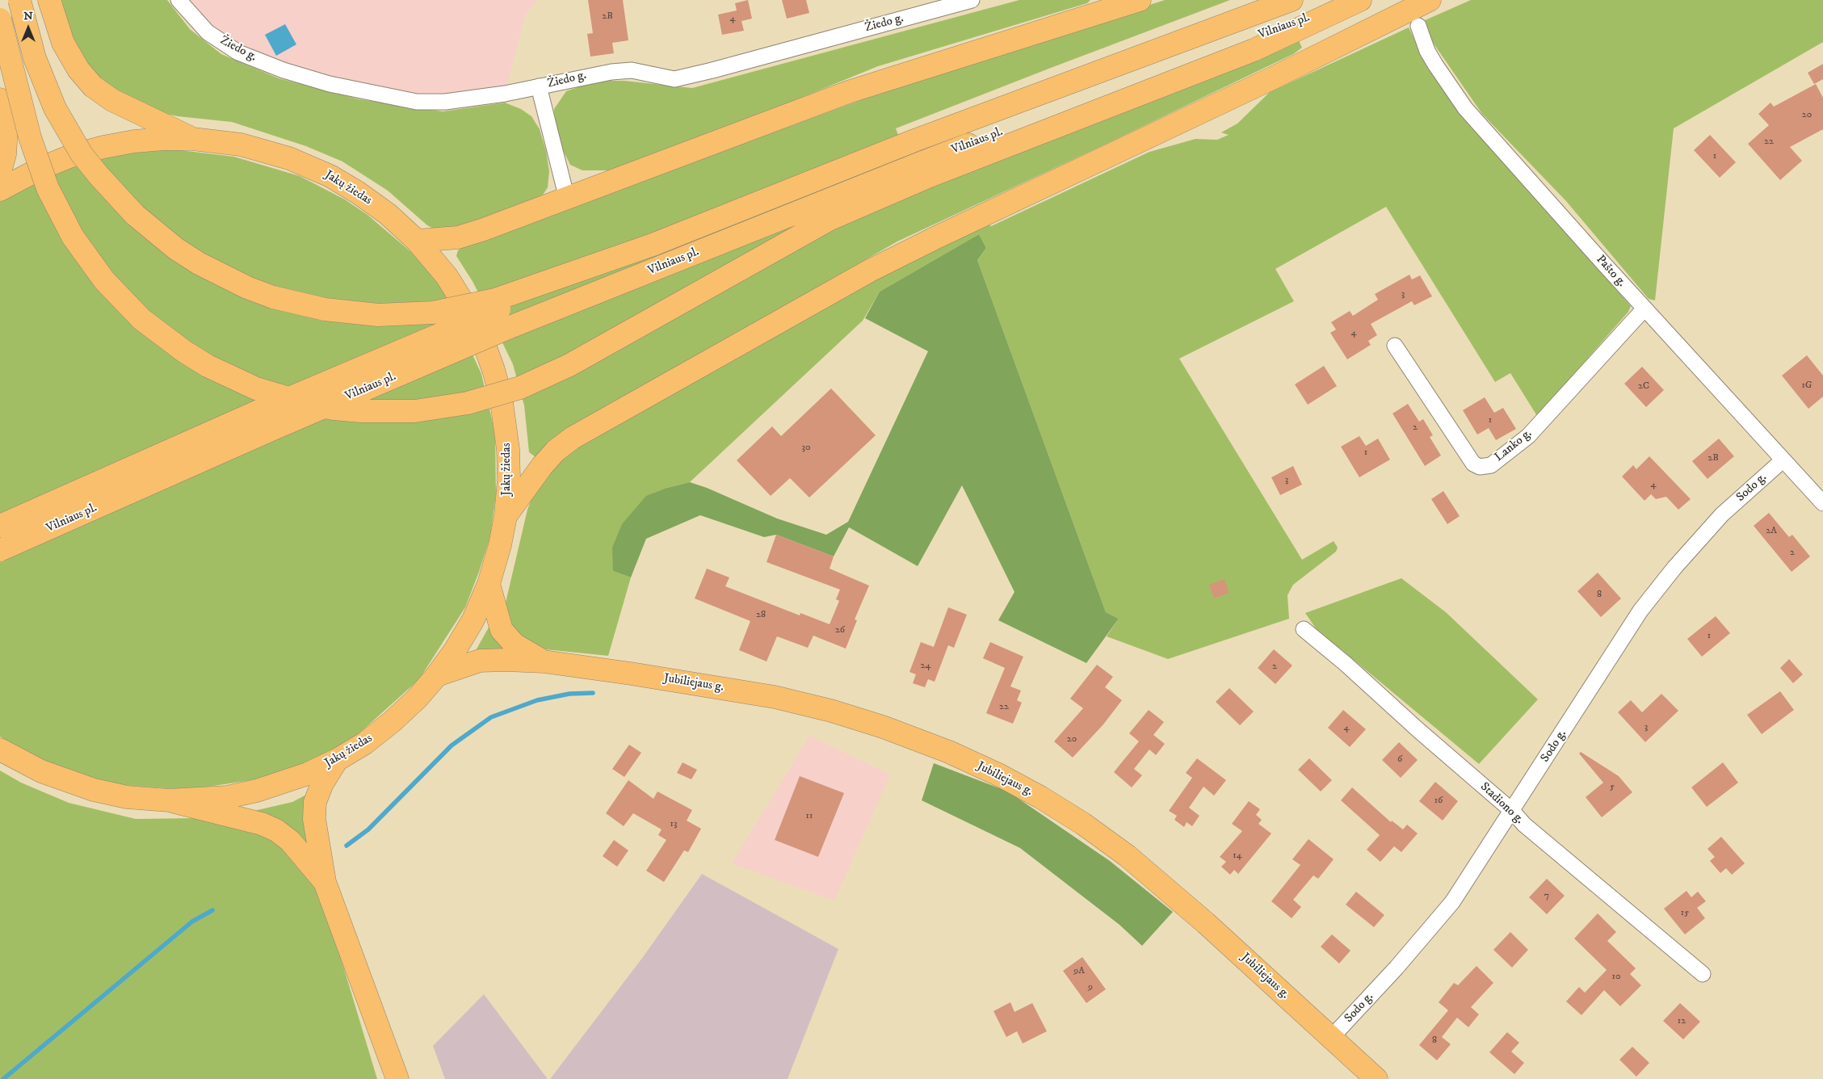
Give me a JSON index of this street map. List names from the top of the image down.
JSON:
{
  "streets": {
    "main road": ["Vilniaus pl.", "Jakų žiedas", "Jubiliejaus g."],
    "street": [
      "Žiedo g.",
      "Pašto g.",
      "Lanko g.",
      "Sodo g.",
      "Stadiono g."
    ]
  },
  "crossings": [
    ["Jakų žiedas", "Jubiliejaus g."],
    ["Pašto g.", "Lanko g."],
    ["Pašto g.", "Sodo g."],
    ["Sodo g.", "Jubiliejaus g."],
    ["Sodo g.", "Stadiono g."]
  ],
  "house_numbers": [
    "2B",
    "4",
    "20",
    "22",
    "1",
    "3",
    "4",
    "1G",
    "2C",
    "1",
    "2",
    "30",
    "1",
    "2B",
    "3",
    "4",
    "2A",
    "2",
    "8",
    "28",
    "26",
    "1",
    "24",
    "2",
    "22",
    "3",
    "4",
    "20",
    "6",
    "5",
    "16",
    "11",
    "13",
    "14",
    "7",
    "15",
    "9A",
    "10",
    "9",
    "12",
    "8"
  ],
  "north": "top"
}
